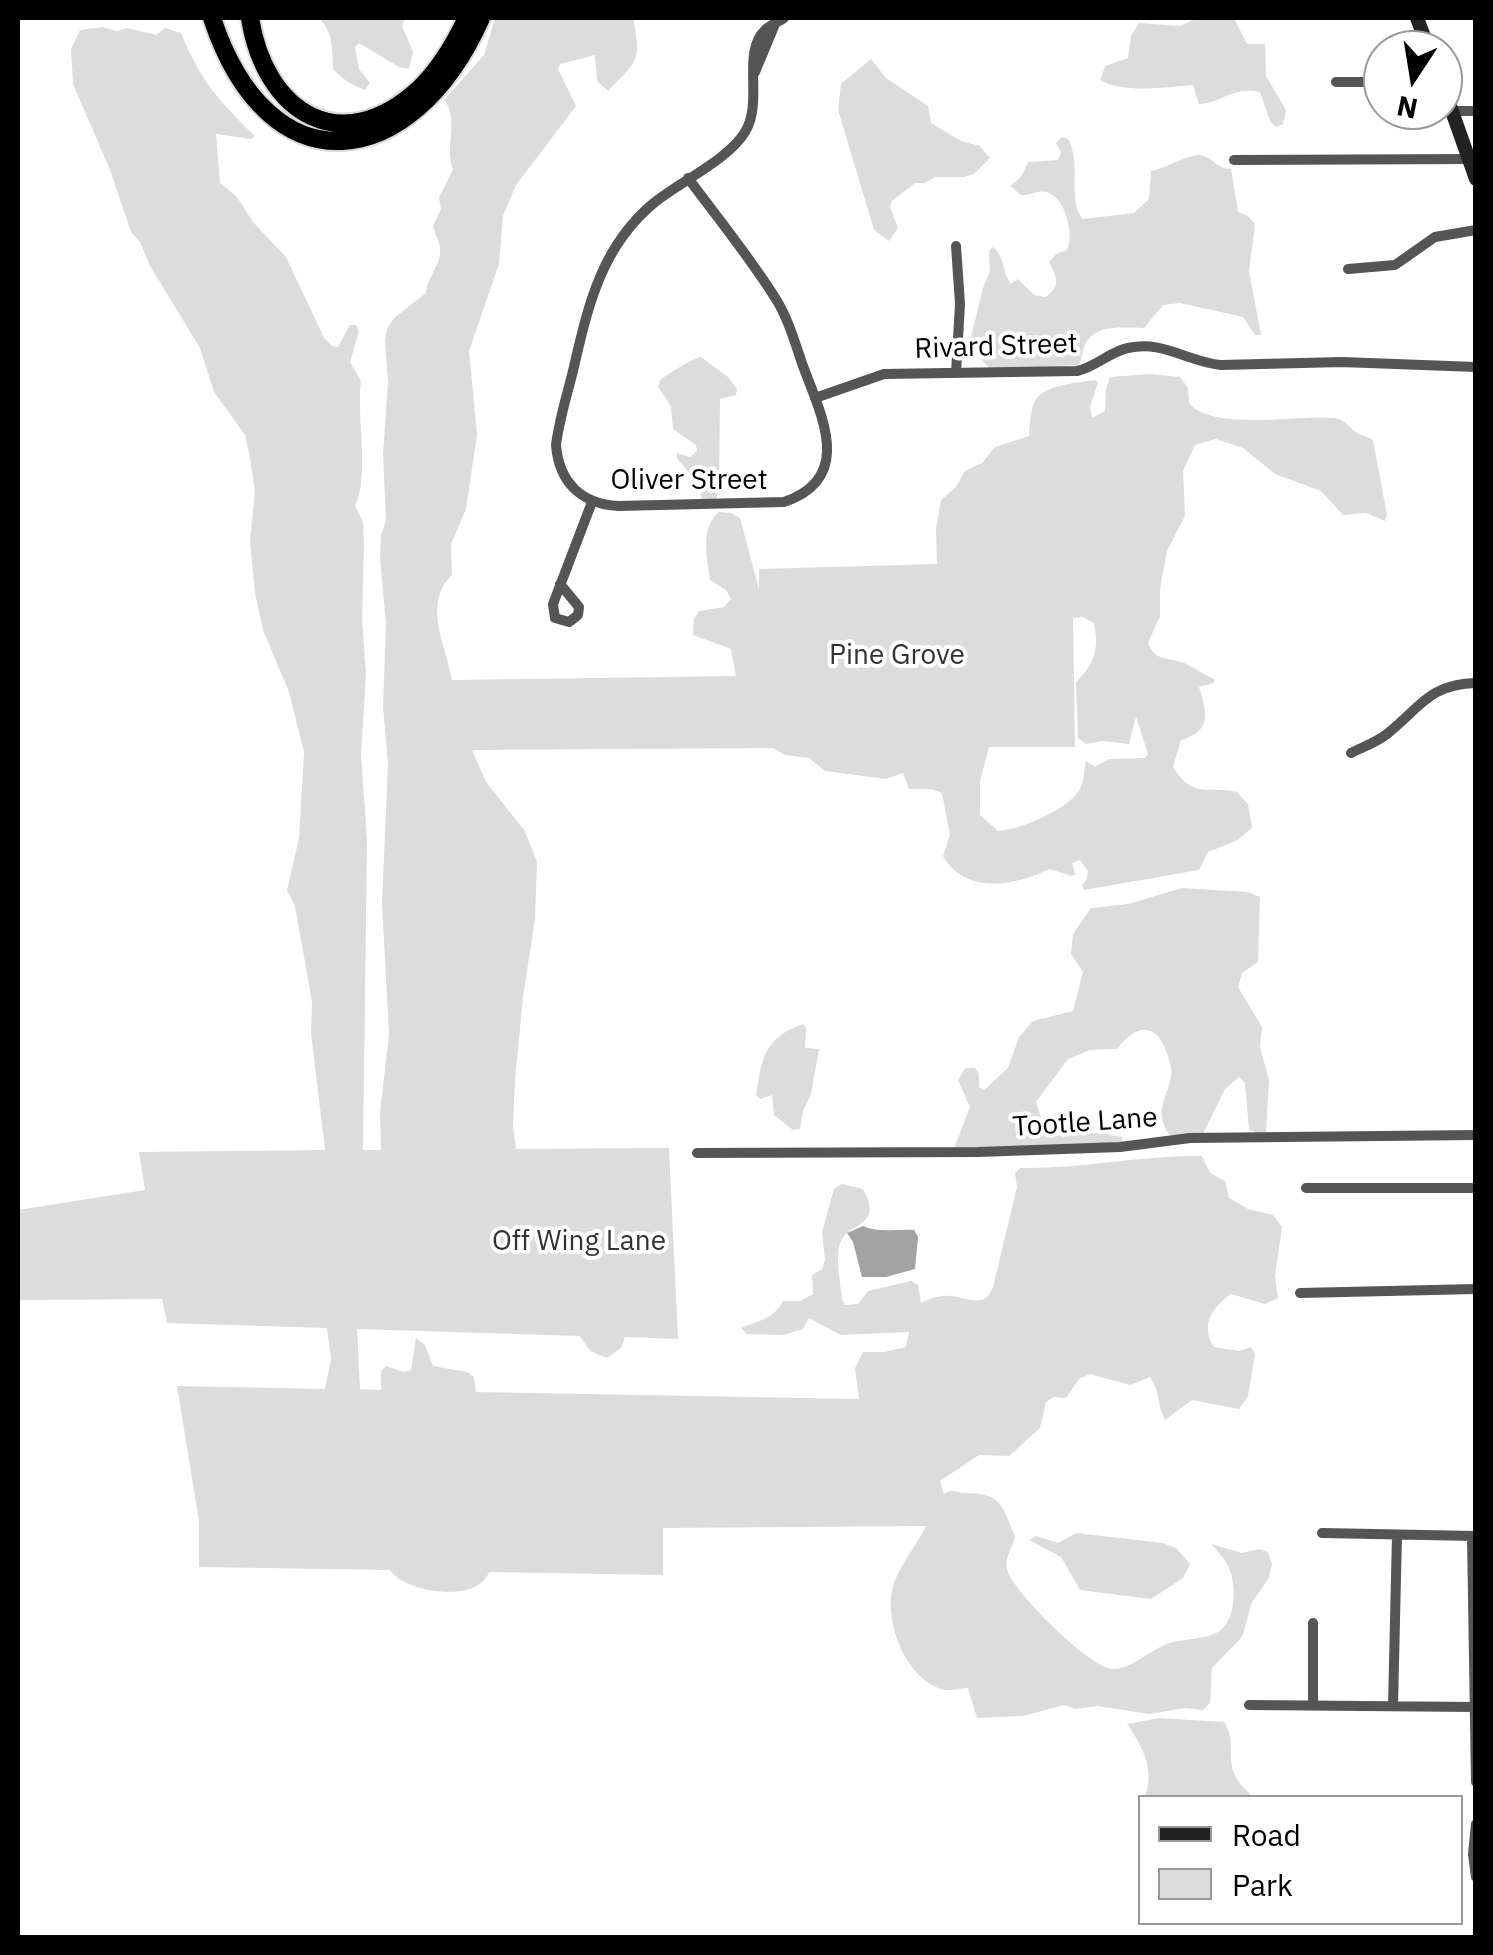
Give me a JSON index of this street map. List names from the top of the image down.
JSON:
{
  "streets": {
    "street": ["Rivard Street", "Oliver Street", "Tootle Lane"]
  },
  "crossings": [
    ["Rivard Street", "Oliver Street"]
  ],
  "parks": ["Pine Grove", "Off Wing Lane"],
  "legend": ["Road", "Park"],
  "north": "bottom"
}
